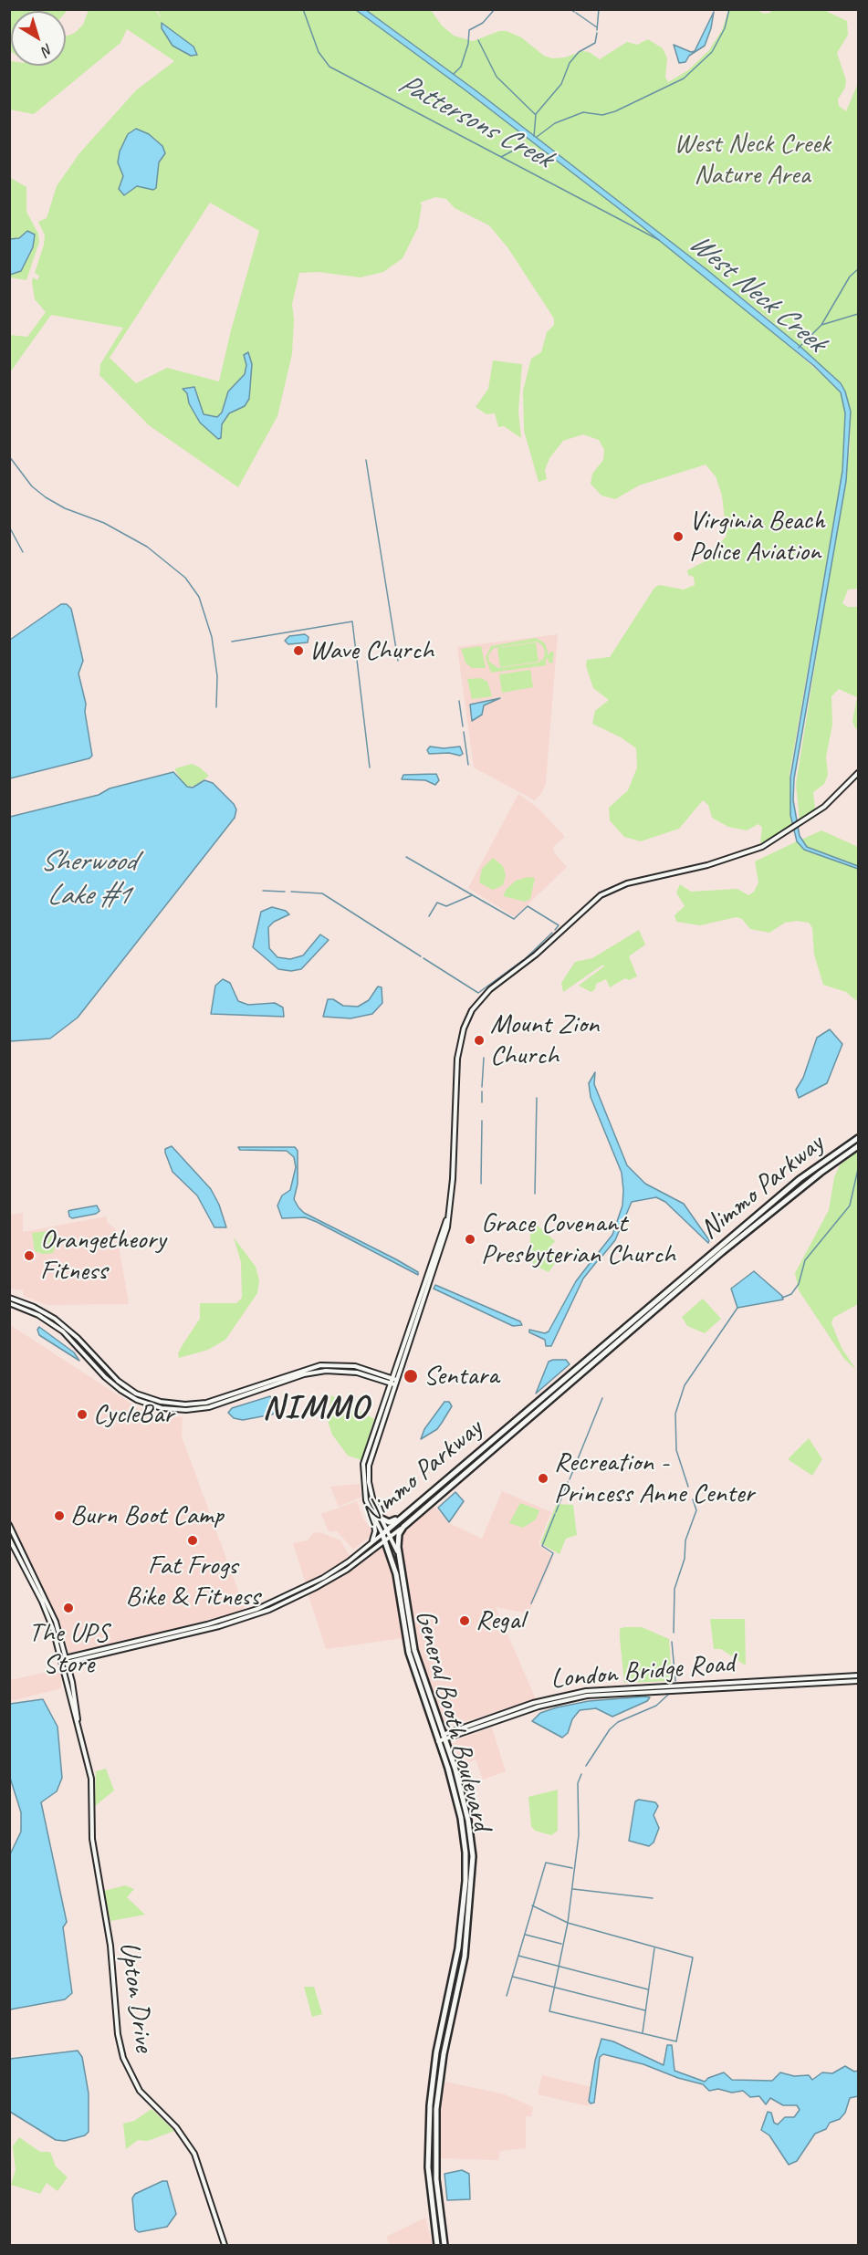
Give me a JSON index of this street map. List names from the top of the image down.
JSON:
{
  "streets": {
    "highway": ["Nimmo Parkway", "General Booth Boulevard"],
    "main road": ["London Bridge Road", "Upton Drive"]
  },
  "crossings": [
    ["Nimmo Parkway", "General Booth Boulevard"],
    ["Nimmo Parkway", "Upton Drive"],
    ["London Bridge Road", "General Booth Boulevard"]
  ],
  "districts": ["NIMMO"],
  "water": ["Pattersons Creek", "West Neck Creek", "Sherwood Lake #1"],
  "parks": ["West Neck Creek Nature Area"],
  "places": [
    "Virginia Beach Police Aviation",
    "Wave Church",
    "Mount Zion Church",
    "Grace Covenant Presbyterian Church",
    "Orangetheory Fitness",
    "Sentara",
    "CycleBar",
    "Recreation - Princess Anne Center",
    "Burn Boot Camp",
    "Fat Frogs Bike & Fitness",
    "The UPS Store",
    "Regal"
  ],
  "north": "bottom right"
}
